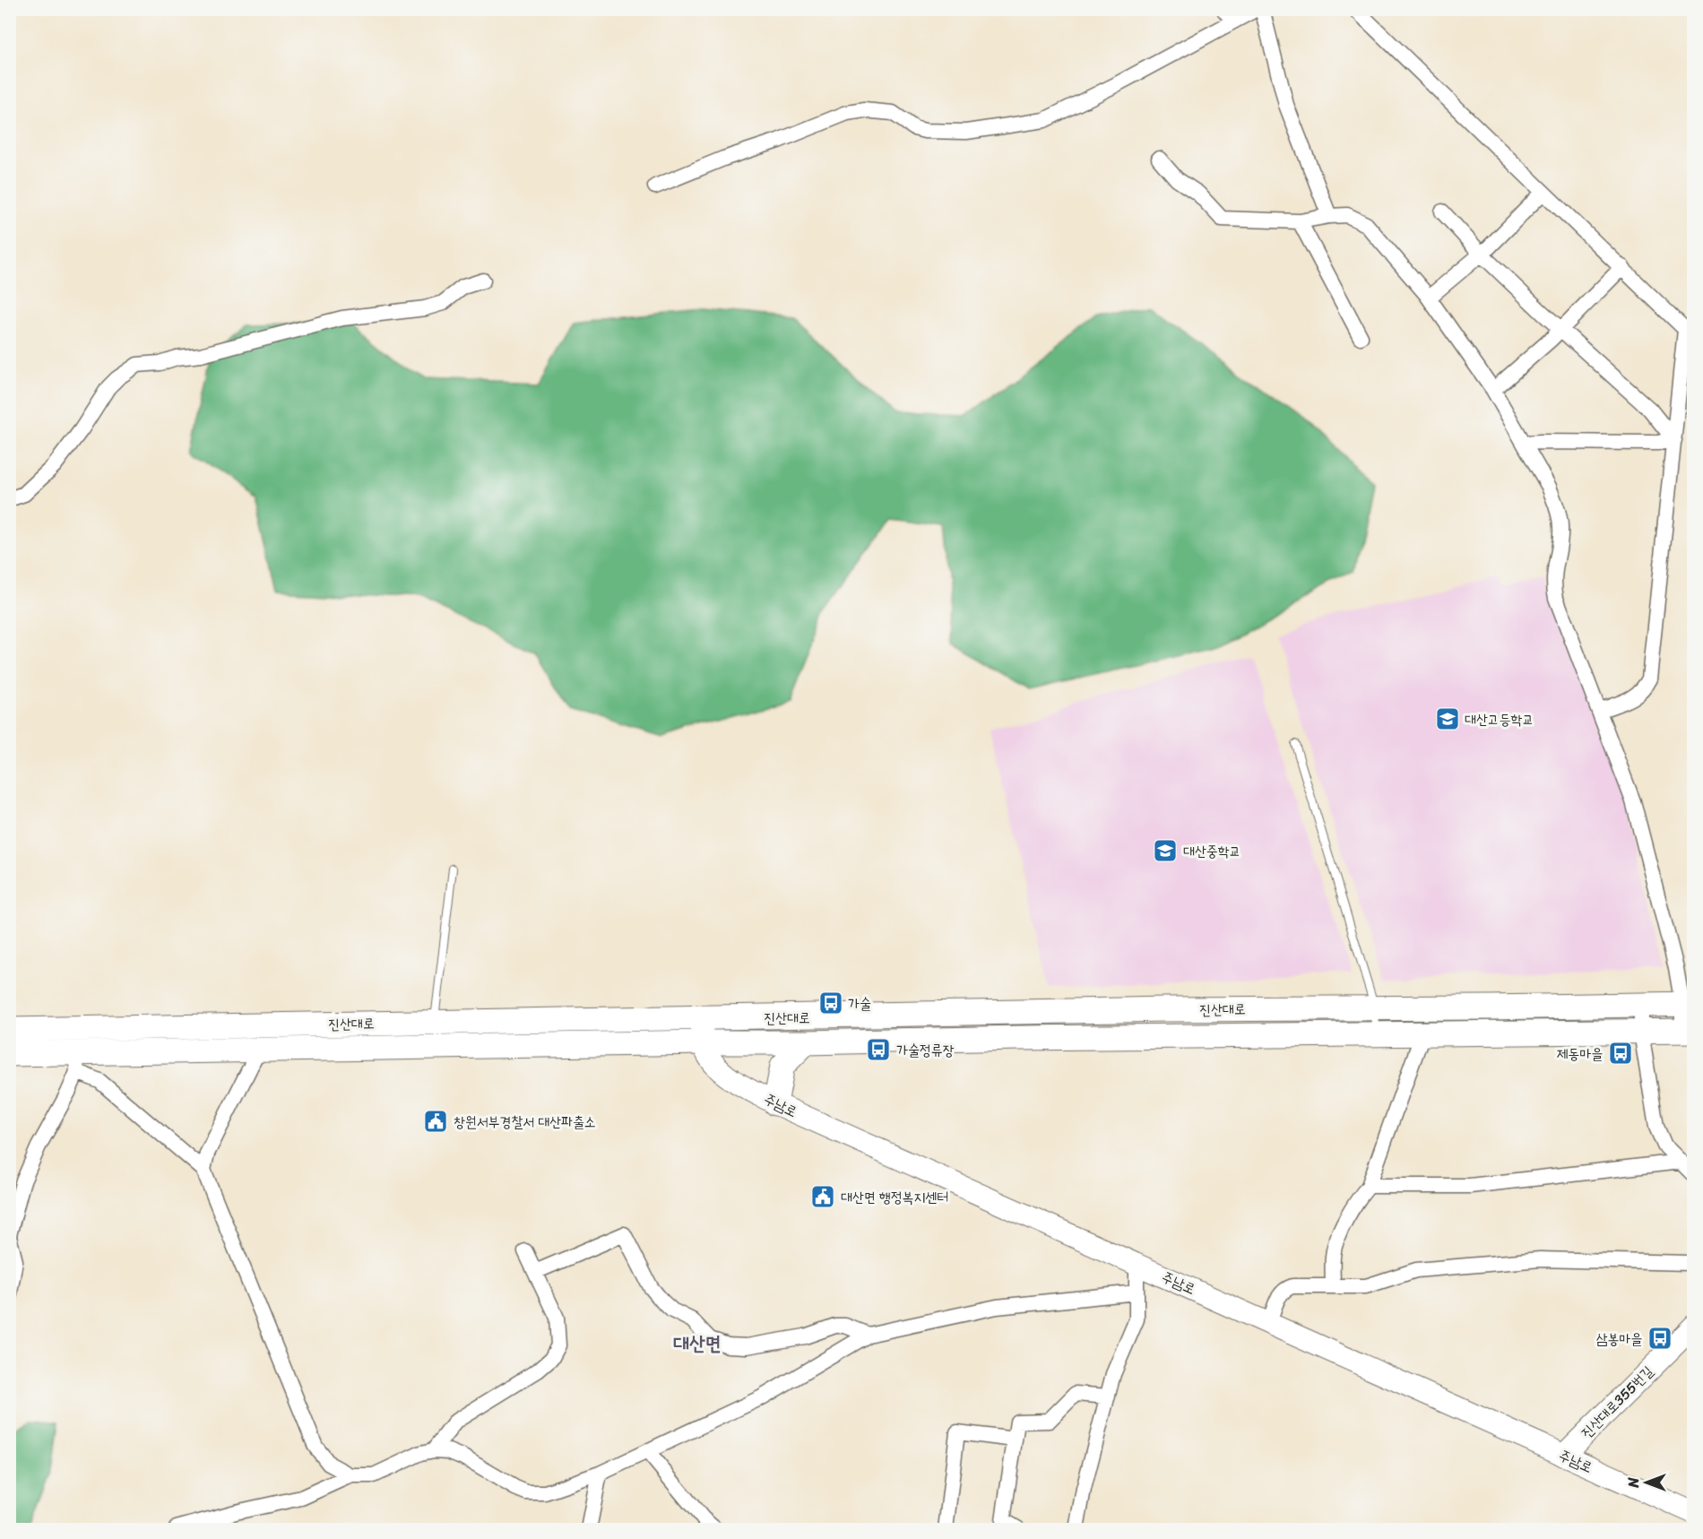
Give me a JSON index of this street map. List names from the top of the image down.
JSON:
{
  "streets": {
    "main road": ["진산대로"],
    "street": ["주남로", "진산대로355번길"]
  },
  "crossings": [
    ["진산대로", "주남로"],
    ["주남로", "진산대로355번길"]
  ],
  "districts": ["대산면"],
  "places": {
    "school or university": ["대산고등학교", "대산중학교"],
    "bus stop": [
      "가술",
      "가술정류장",
      "제동마을",
      "삼봉마을"
    ],
    "public building": ["창원서부경찰서 대산파출소", "대산면 행정복지센터"]
  },
  "north": "left"
}
